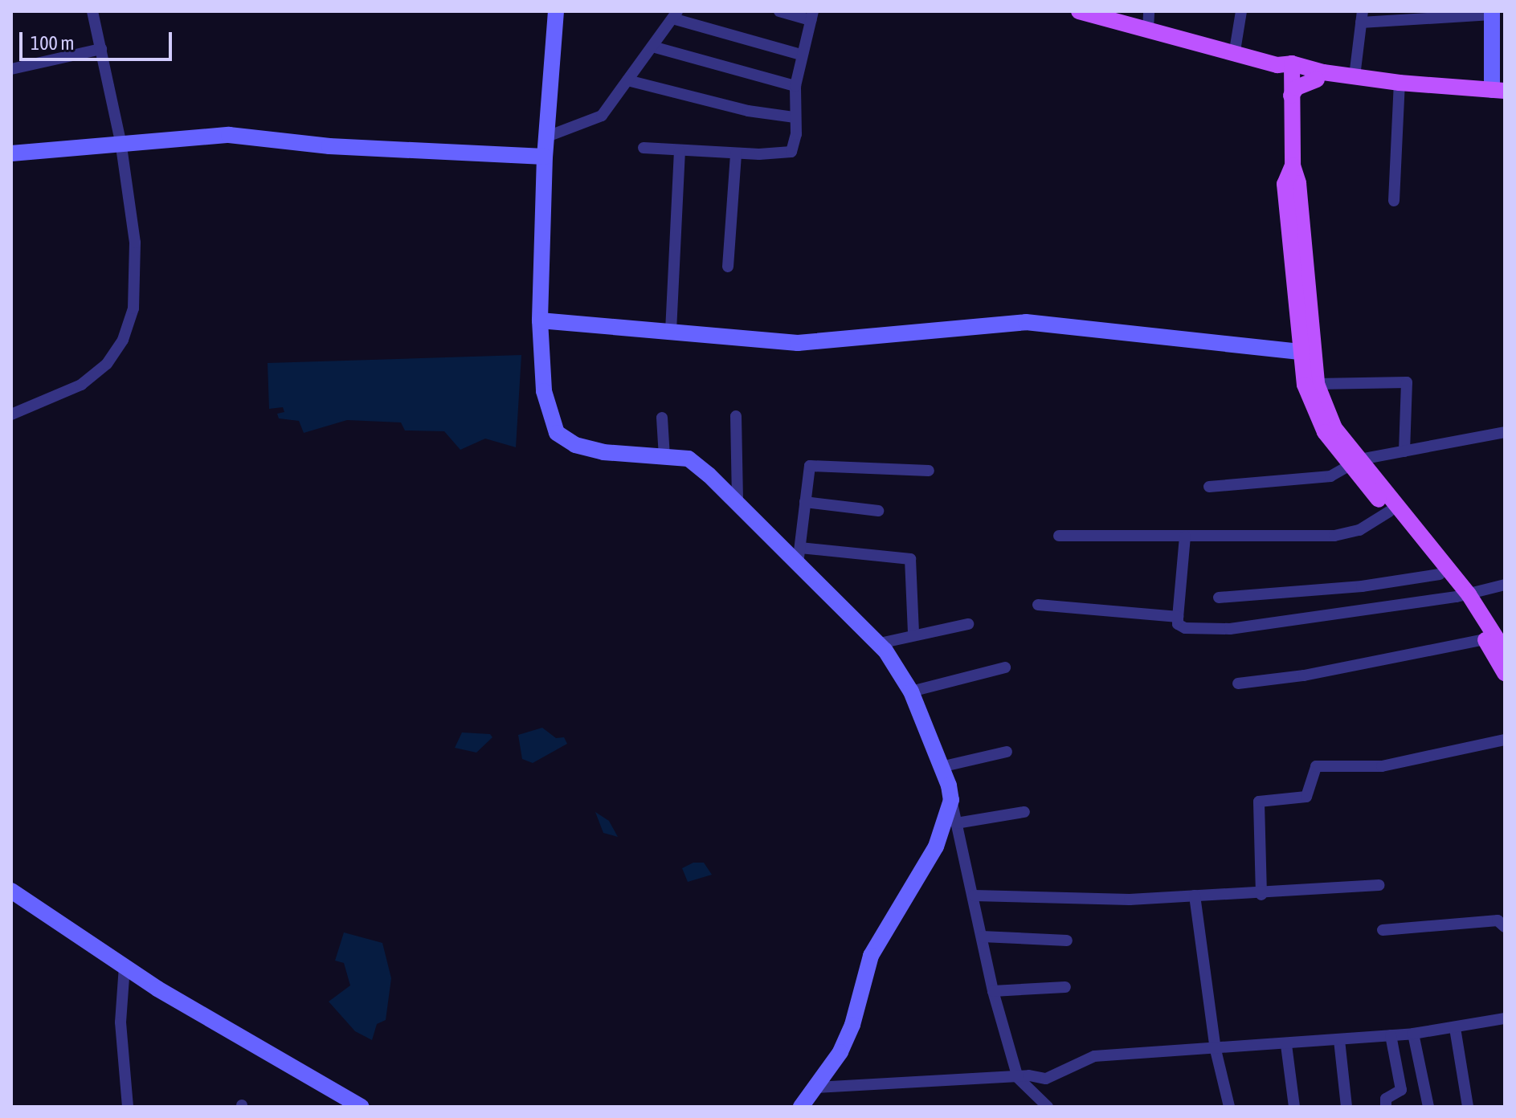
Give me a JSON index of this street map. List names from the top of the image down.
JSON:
{
  "scale_bar": "100 m"
}
